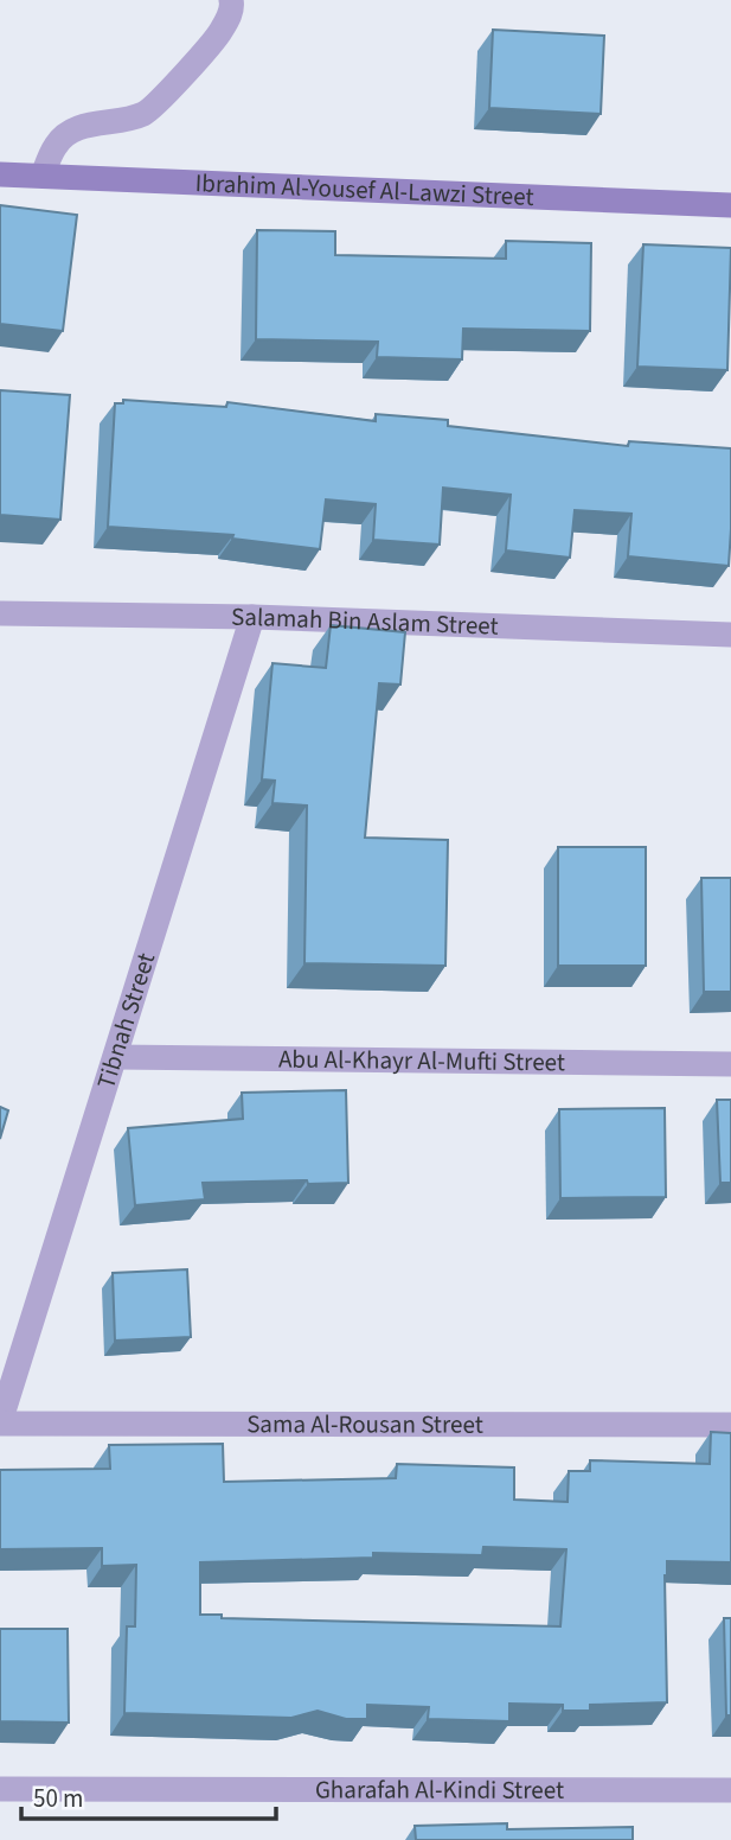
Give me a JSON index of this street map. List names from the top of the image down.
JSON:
{
  "streets": {
    "street": [
      "Ibrahim Al-Yousef Al-Lawzi Street",
      "Salamah Bin Aslam Street",
      "Tibnah Street",
      "Abu Al-Khayr Al-Mufti Street",
      "Sama Al-Rousan Street",
      "Gharafah Al-Kindi Street"
    ]
  },
  "crossings": [
    ["Salamah Bin Aslam Street", "Tibnah Street"],
    ["Tibnah Street", "Abu Al-Khayr Al-Mufti Street"],
    ["Tibnah Street", "Sama Al-Rousan Street"]
  ],
  "scale_bar": "50 m"
}
